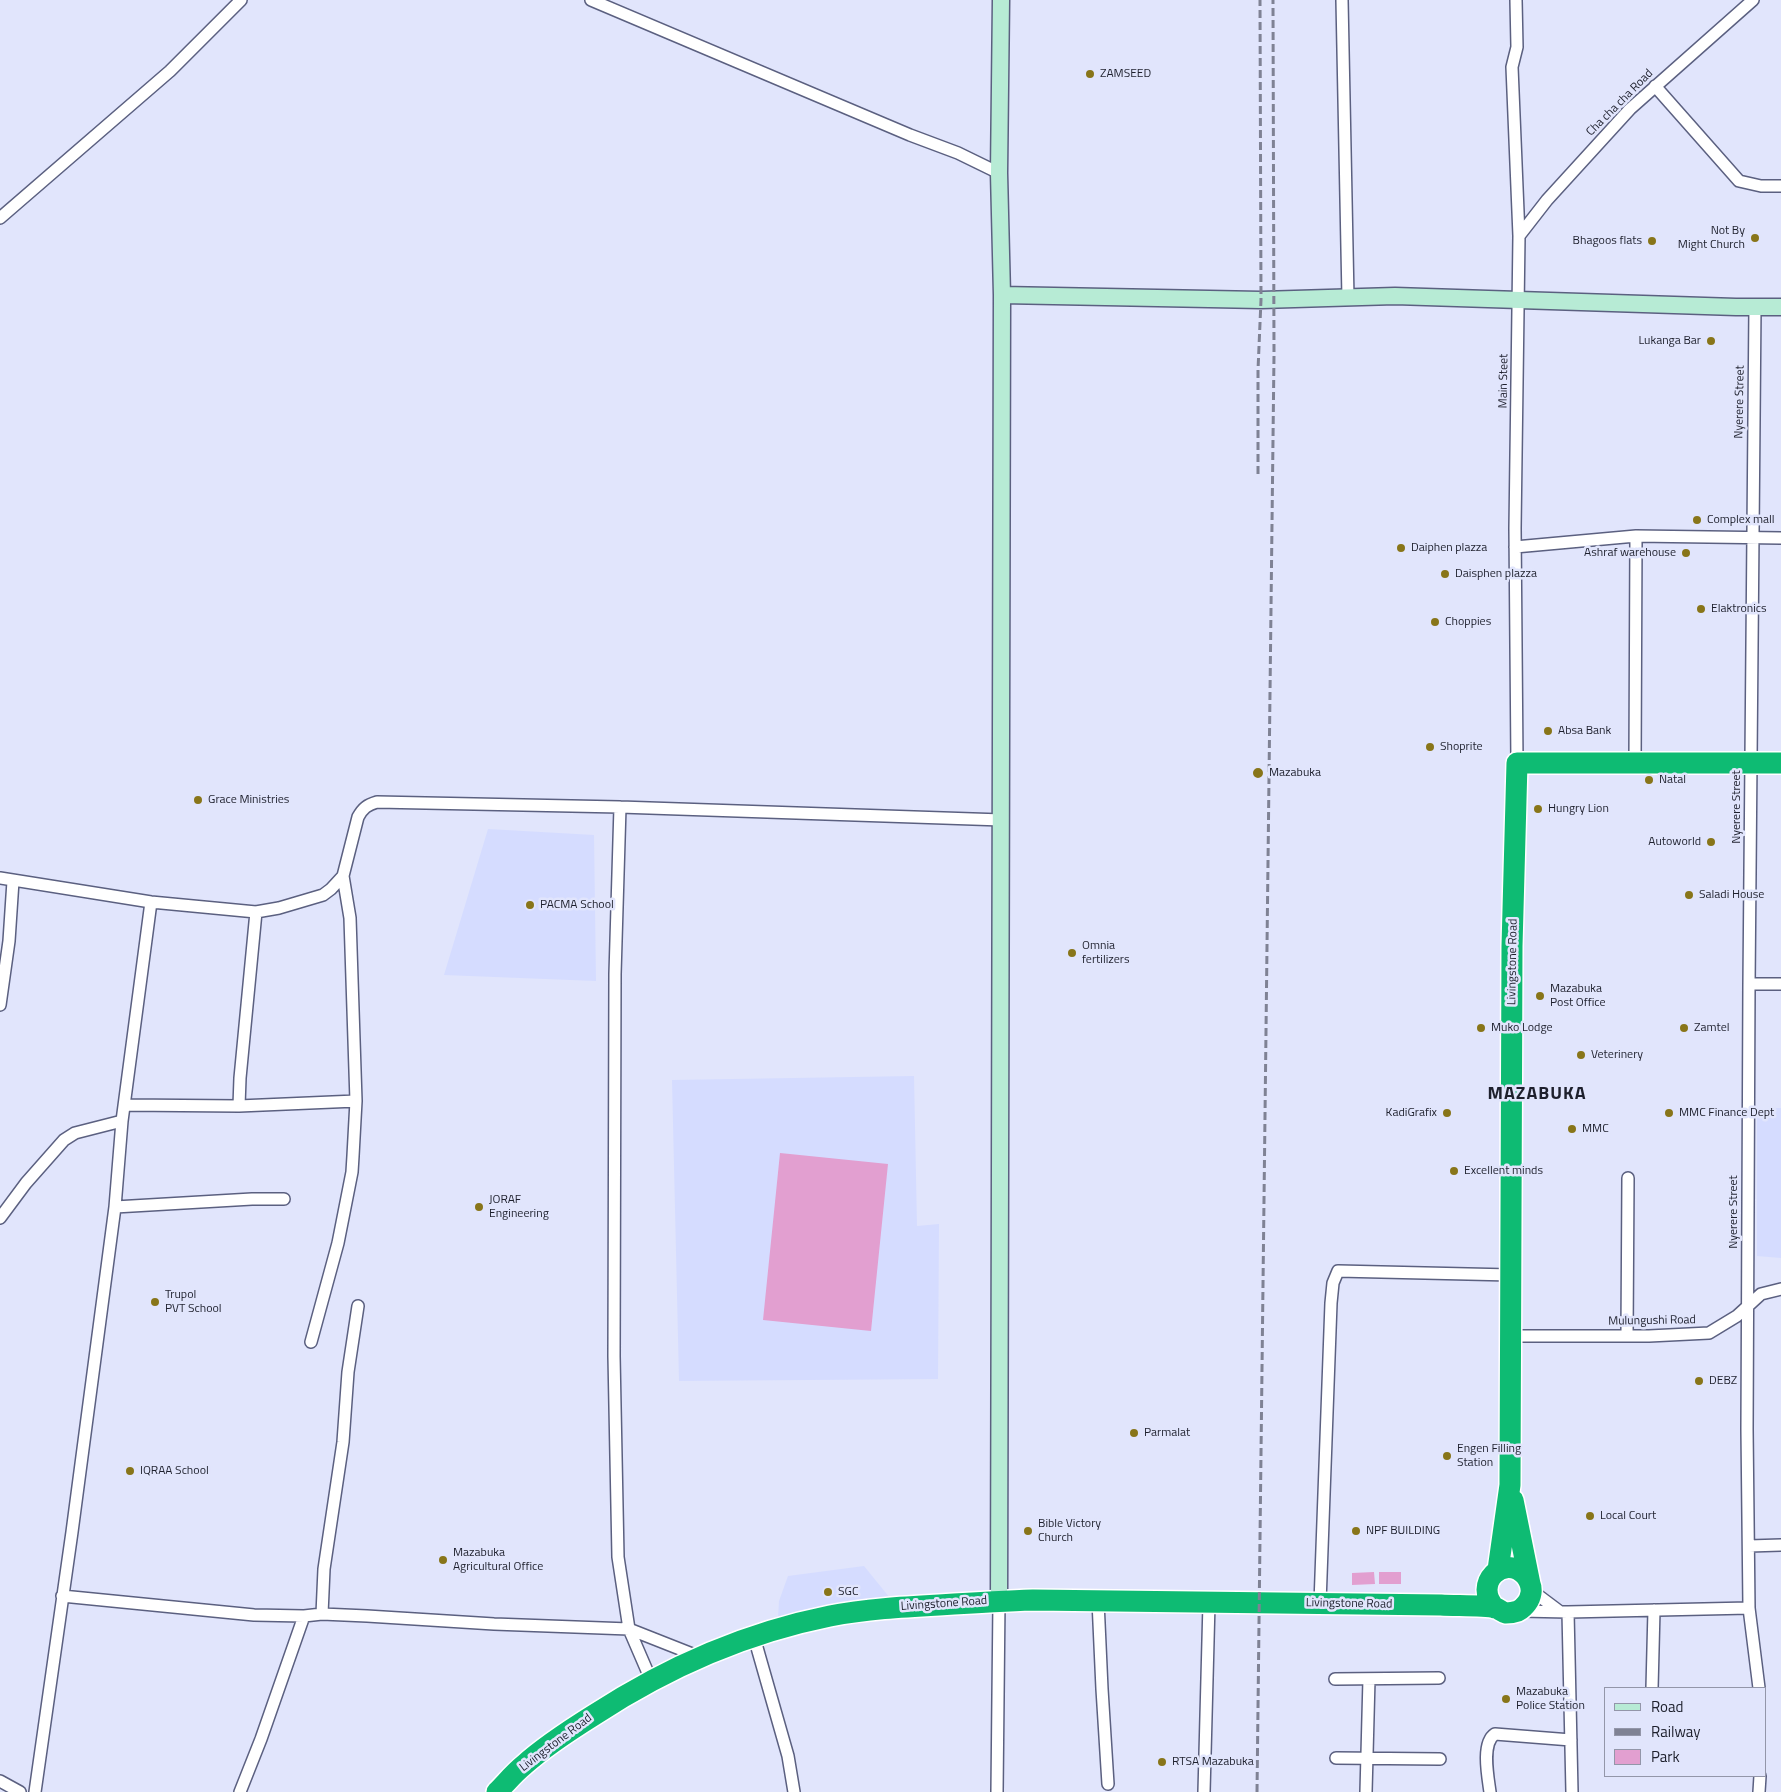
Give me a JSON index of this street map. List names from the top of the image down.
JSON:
{
  "streets": {
    "highway": ["Livingstone Road"],
    "street": [
      "Cha cha cha Road",
      "Main Steet",
      "Nyerere Street",
      "Mulungushi Road"
    ]
  },
  "crossings": [
    ["Cha cha cha Road", "Main Steet"],
    ["Main Steet", "Livingstone Road"],
    ["Nyerere Street", "Mulungushi Road"],
    ["Livingstone Road", "Mulungushi Road"]
  ],
  "districts": ["MAZABUKA"],
  "places": [
    "ZAMSEED",
    "Not By Might Church",
    "Bhagoos flats",
    "Lukanga Bar",
    "Complex mall",
    "Daiphen plazza",
    "Ashraf warehouse",
    "Daisphen plazza",
    "Elaktronics",
    "Choppies",
    "Absa Bank",
    "Shoprite",
    "Mazabuka",
    "Natal",
    "Grace Ministries",
    "Hungry Lion",
    "Autoworld",
    "Saladi House",
    "PACMA School",
    "Omnia fertilizers",
    "Mazabuka Post Office",
    "Muko Lodge",
    "Zamtel",
    "Veterinery",
    "KadiGrafix",
    "MMC Finance Dept",
    "MMC",
    "Excellent minds",
    "JORAF Engineering",
    "Trupol PVT School",
    "DEBZ",
    "Parmalat",
    "Engen Filling Station",
    "IQRAA School",
    "Local Court",
    "Bible Victory Church",
    "NPF BUILDING",
    "Mazabuka Agricultural Office",
    "SGC",
    "Mazabuka Police Station",
    "RTSA Mazabuka"
  ],
  "legend": ["Road", "Railway", "Park"]
}
